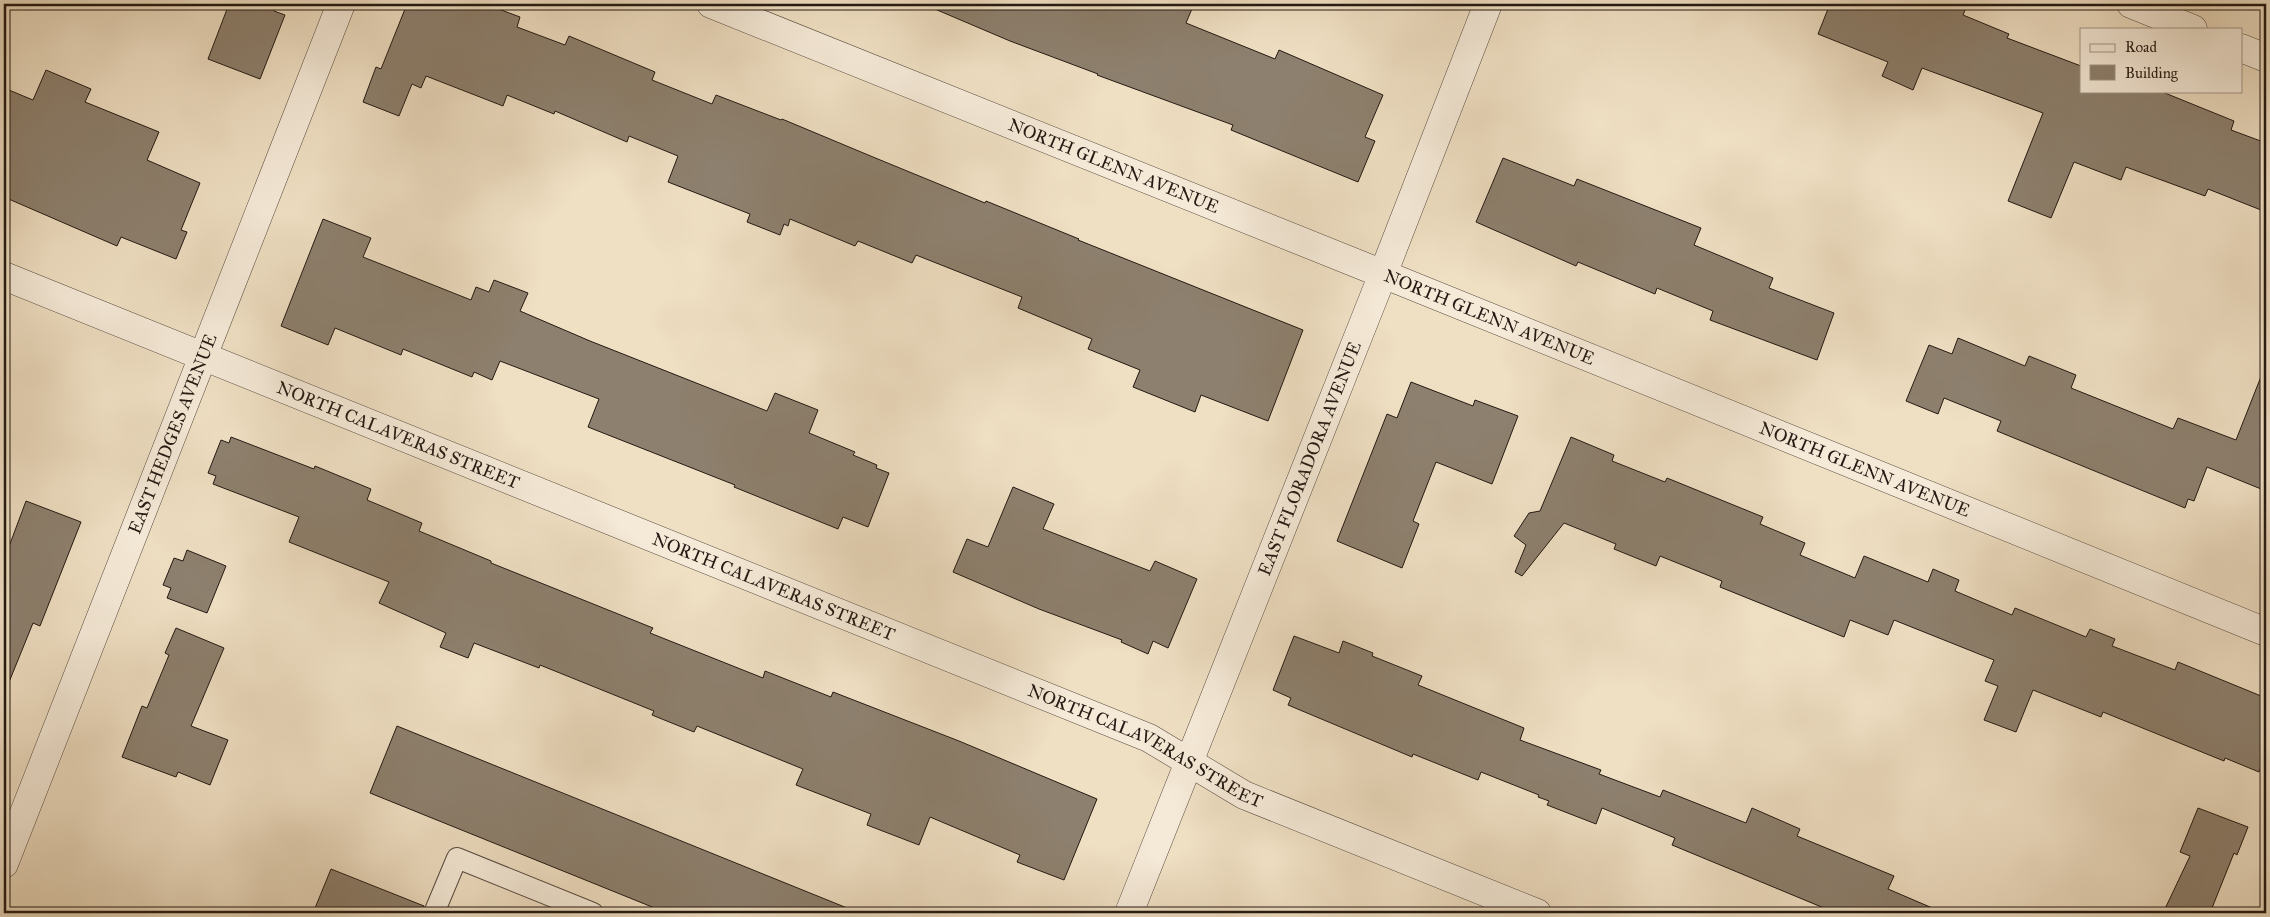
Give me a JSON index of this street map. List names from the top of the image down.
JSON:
{
  "streets": {
    "street": [
      "NORTH GLENN AVENUE",
      "EAST HEDGES AVENUE",
      "NORTH CALAVERAS STREET",
      "EAST FLORADORA AVENUE"
    ]
  },
  "crossings": [
    ["NORTH GLENN AVENUE", "EAST FLORADORA AVENUE"],
    ["EAST HEDGES AVENUE", "NORTH CALAVERAS STREET"],
    ["NORTH CALAVERAS STREET", "EAST FLORADORA AVENUE"]
  ],
  "legend": ["Road", "Building"]
}
